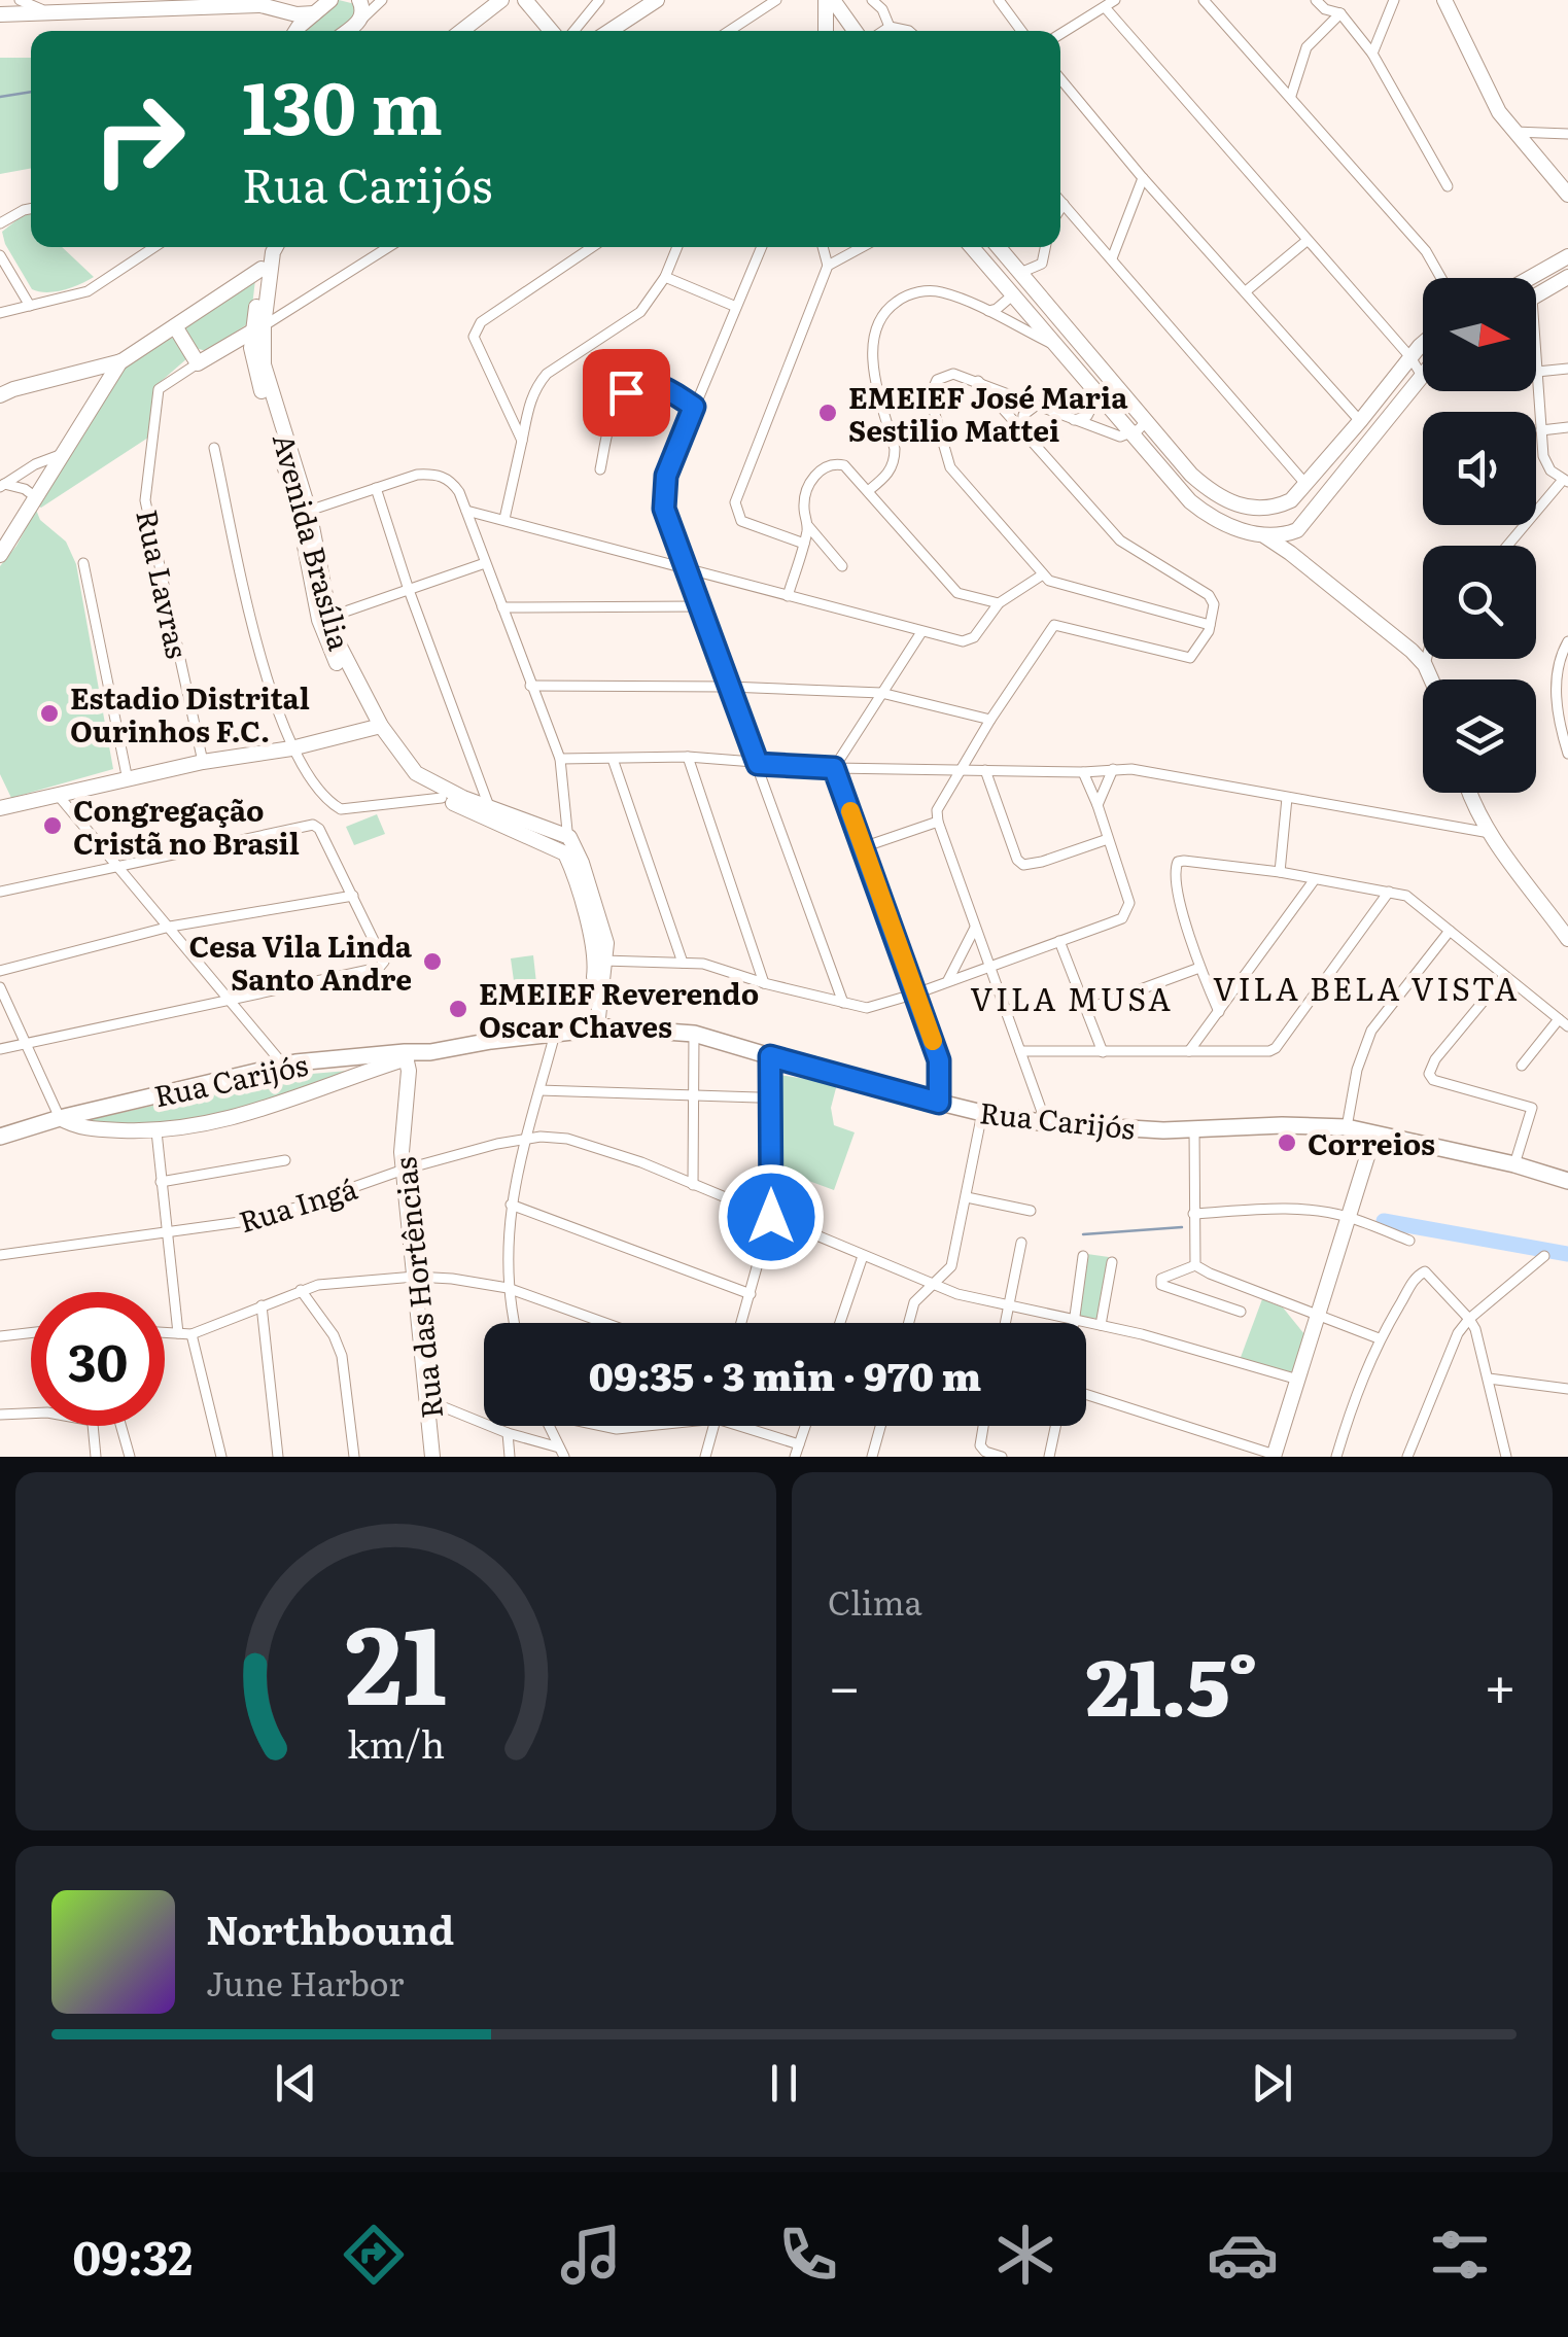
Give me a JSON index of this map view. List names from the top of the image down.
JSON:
{
  "streets": {
    "main road": [
      "Avenida Brasília",
      "Rua Lavras",
      "Rua Carijós",
      "Rua das Hortências"
    ],
    "street": ["Rua Ingá"]
  },
  "crossings": [
    ["Avenida Brasília", "Rua Lavras"],
    ["Rua Carijós", "Rua das Hortências"],
    ["Rua Ingá", "Rua das Hortências"]
  ],
  "districts": ["VILA BELA VISTA", "VILA MUSA"],
  "places": [
    "EMEIEF José Maria Sestilio Mattei",
    "Estadio Distrital Ourinhos F.C.",
    "Congregação Cristã no Brasil",
    "Cesa Vila Linda Santo Andre",
    "EMEIEF Reverendo Oscar Chaves",
    "Correios"
  ],
  "north": "right",
  "page": {
    "turn": ["130 m", "Rua Carijós"],
    "limit": "30",
    "trip": "09:35 · 3 min · 970 m",
    "tile": "Clima",
    "heat": ["−", "21.5°", "+"],
    "song": ["Northbound", "June Harbor"],
    "tabs": "09:32",
    "gauge": ["21", "km/h"]
  }
}
